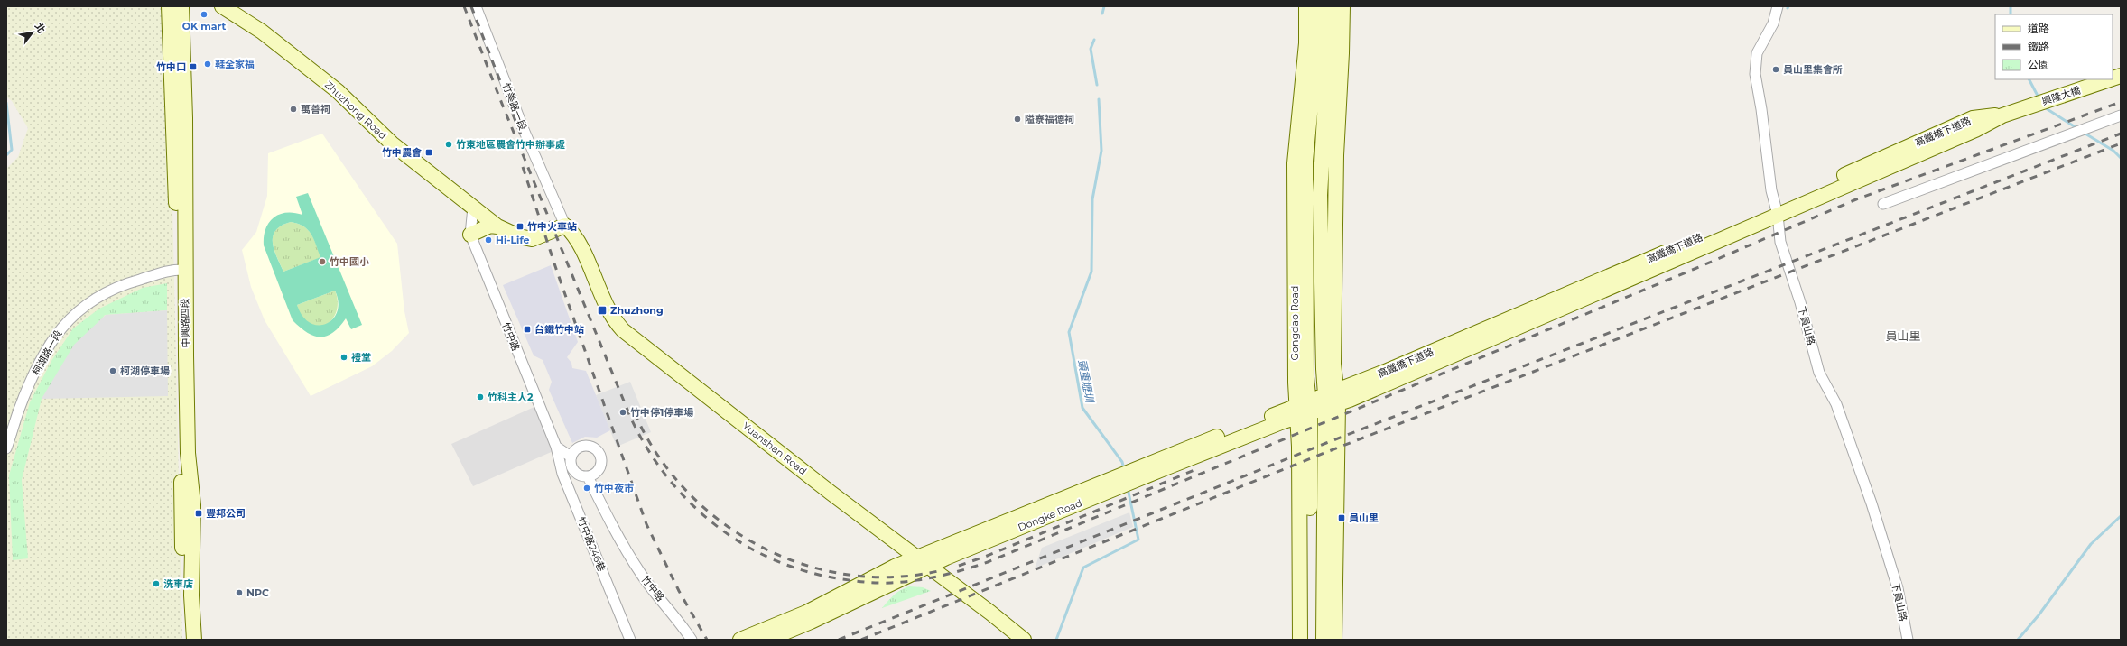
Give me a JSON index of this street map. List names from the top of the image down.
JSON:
{
  "streets": {
    "street": [
      "興隆大橋",
      "竹美路一段",
      "Zhuzhong Road",
      "高鐵橋下道路",
      "中興路四段",
      "Gongdao Road",
      "下員山路",
      "竹中路",
      "柯湖路一段",
      "Yuanshan Road",
      "Dongke Road",
      "竹中路246巷"
    ]
  },
  "crossings": [
    ["興隆大橋", "高鐵橋下道路"],
    ["竹美路一段", "Zhuzhong Road"],
    ["竹美路一段", "Yuanshan Road"],
    ["Zhuzhong Road", "竹中路"],
    ["Zhuzhong Road", "Yuanshan Road"],
    ["高鐵橋下道路", "Gongdao Road"],
    ["高鐵橋下道路", "下員山路"],
    ["高鐵橋下道路", "Dongke Road"],
    ["中興路四段", "柯湖路一段"],
    ["Gongdao Road", "Dongke Road"],
    ["竹中路", "竹中路246巷"],
    ["Yuanshan Road", "Dongke Road"]
  ],
  "districts": ["員山里"],
  "water": ["頭重壢圳"],
  "places": {
    "other": [
      "OK mart",
      "鞋全家福",
      "員山里集會所",
      "萬善祠",
      "隘寮福德祠",
      "竹東地區農會竹中辦事處",
      "Hi-Life",
      "竹中國小",
      "禮堂",
      "柯湖停車場",
      "竹科主人2",
      "竹中停1停車場",
      "竹中夜市",
      "洗車店",
      "NPC"
    ],
    "transit": [
      "竹中口",
      "竹中農會",
      "竹中火車站",
      "Zhuzhong",
      "台鐵竹中站",
      "豐邦公司",
      "員山里"
    ]
  },
  "legend": ["道路", "鐵路", "公園"],
  "north": "top right"
}
